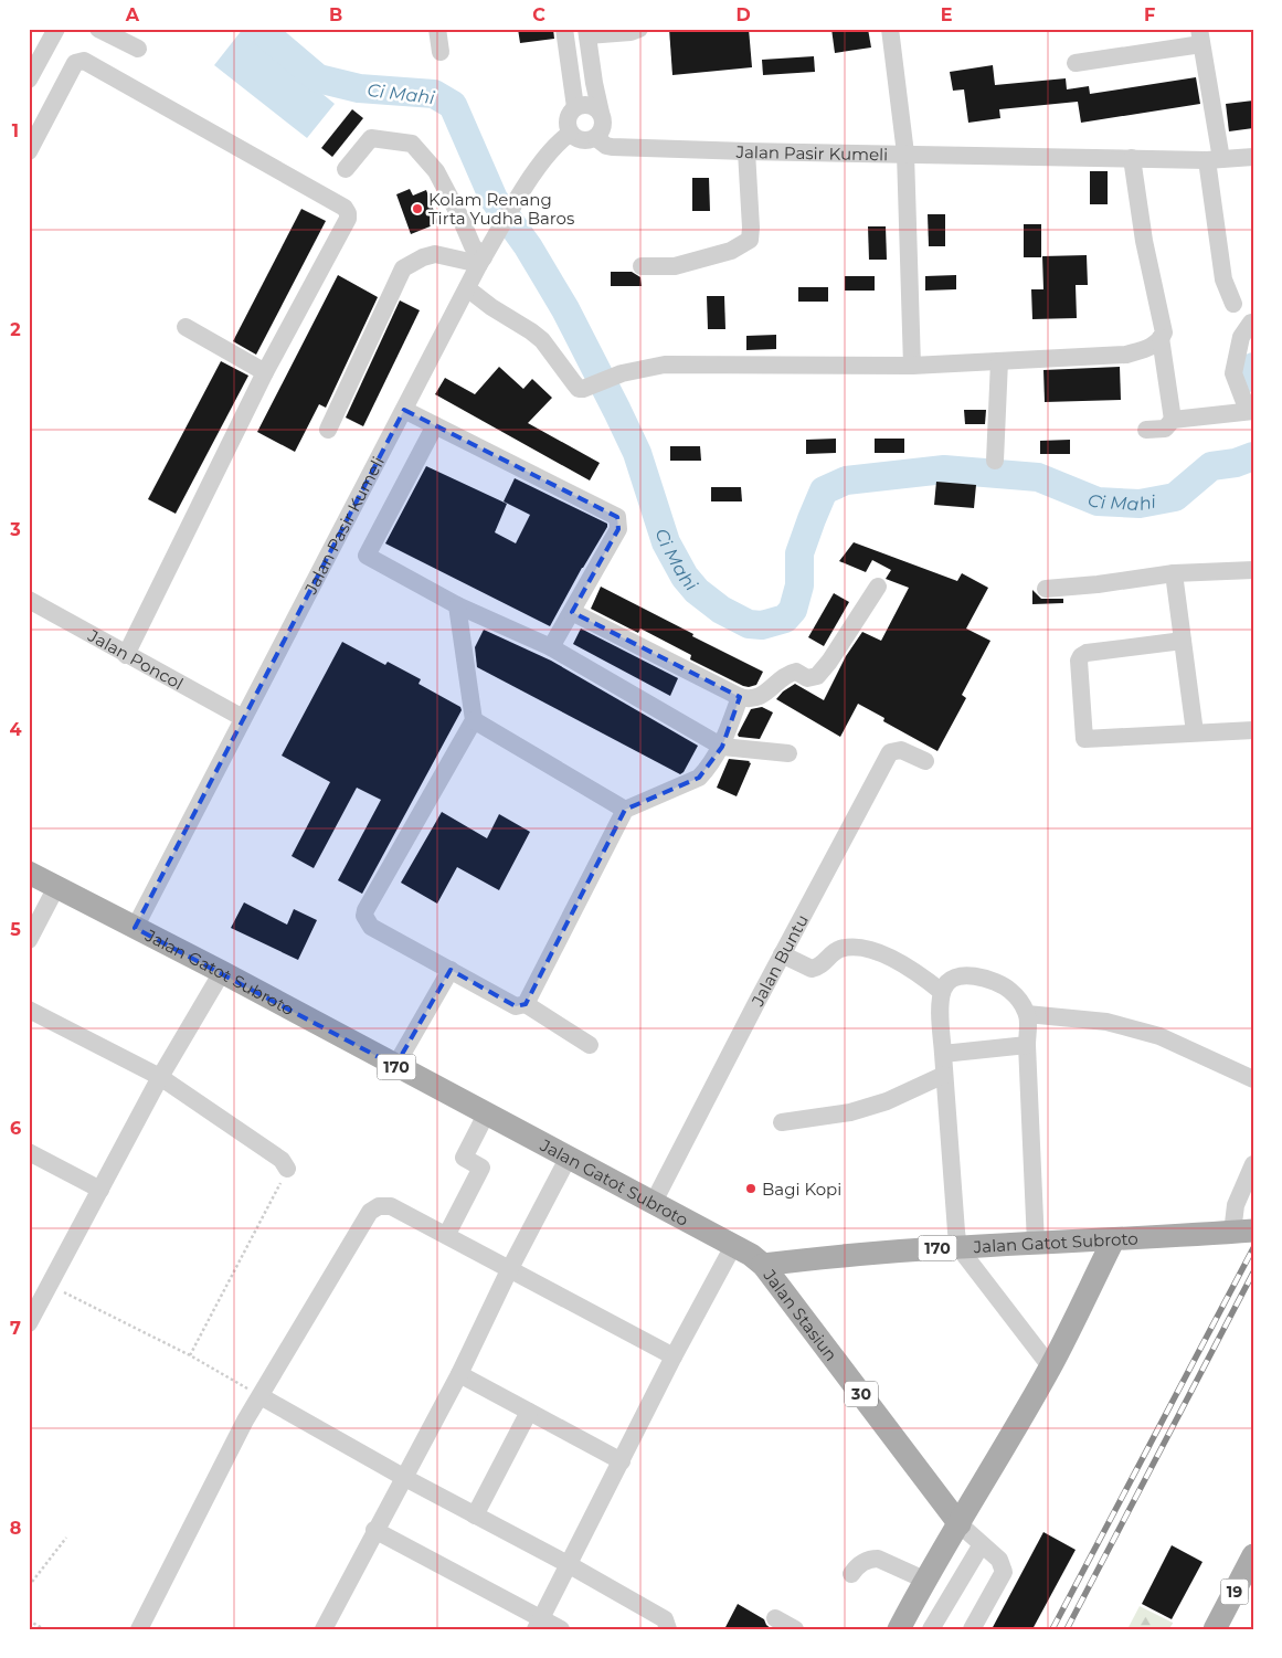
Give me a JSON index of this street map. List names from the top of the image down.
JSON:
{
  "streets": {
    "main road": [
      "Jalan Gatot Subroto",
      "170",
      "Jalan Stasiun",
      "30",
      "19"
    ],
    "street": ["Jalan Pasir Kumeli", "Jalan Poncol", "Jalan Buntu"]
  },
  "crossings": [
    ["Jalan Pasir Kumeli", "Jalan Poncol"],
    ["Jalan Pasir Kumeli", "Jalan Gatot Subroto"],
    ["Jalan Buntu", "Jalan Gatot Subroto"],
    ["Jalan Gatot Subroto", "Jalan Stasiun"]
  ],
  "water": ["Ci Mahi"],
  "places": ["Kolam Renang Tirta Yudha Baros", "Bagi Kopi"],
  "grid": {
    "columns": [
      "A",
      "B",
      "C",
      "D",
      "E",
      "F"
    ],
    "rows": [
      "1",
      "2",
      "3",
      "4",
      "5",
      "6",
      "7",
      "8"
    ]
  }
}
